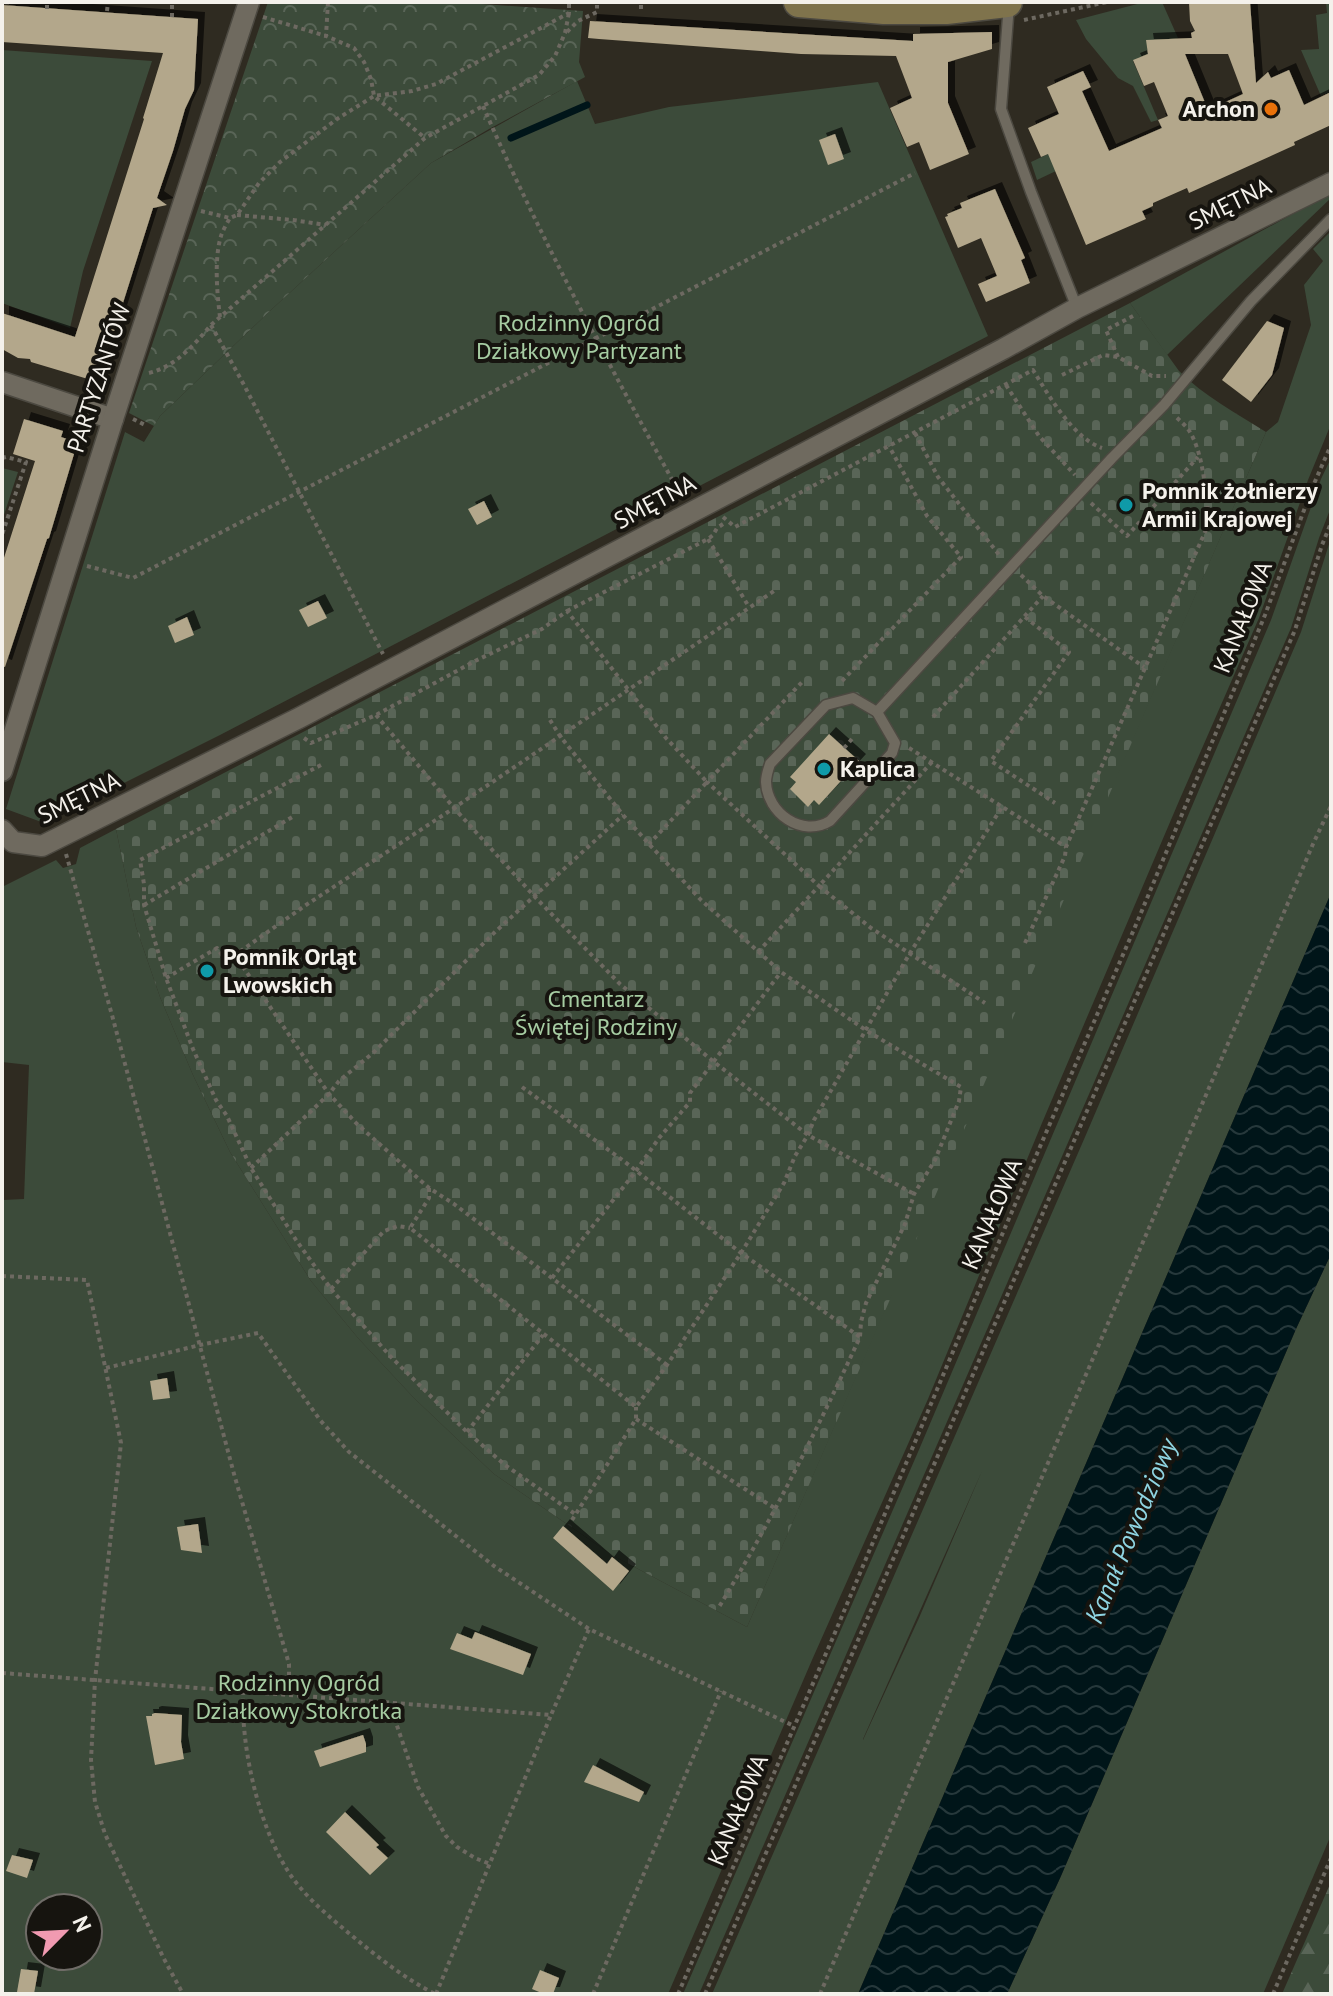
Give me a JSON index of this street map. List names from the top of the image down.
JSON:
{
  "streets": {
    "street": ["SMĘTNA", "PARTYZANTÓW"],
    "path": ["KANAŁOWA"]
  },
  "water": ["Kanał Powodziowy"],
  "parks": ["Rodzinny Ogród Działkowy Partyzant", "Cmentarz Świętej Rodziny", "Rodzinny Ogród Działkowy Stokrotka"],
  "places": [
    "Archon",
    "Pomnik żołnierzy Armii Krajowej",
    "Kaplica",
    "Pomnik Orląt Lwowskich"
  ],
  "north": "top right"
}
